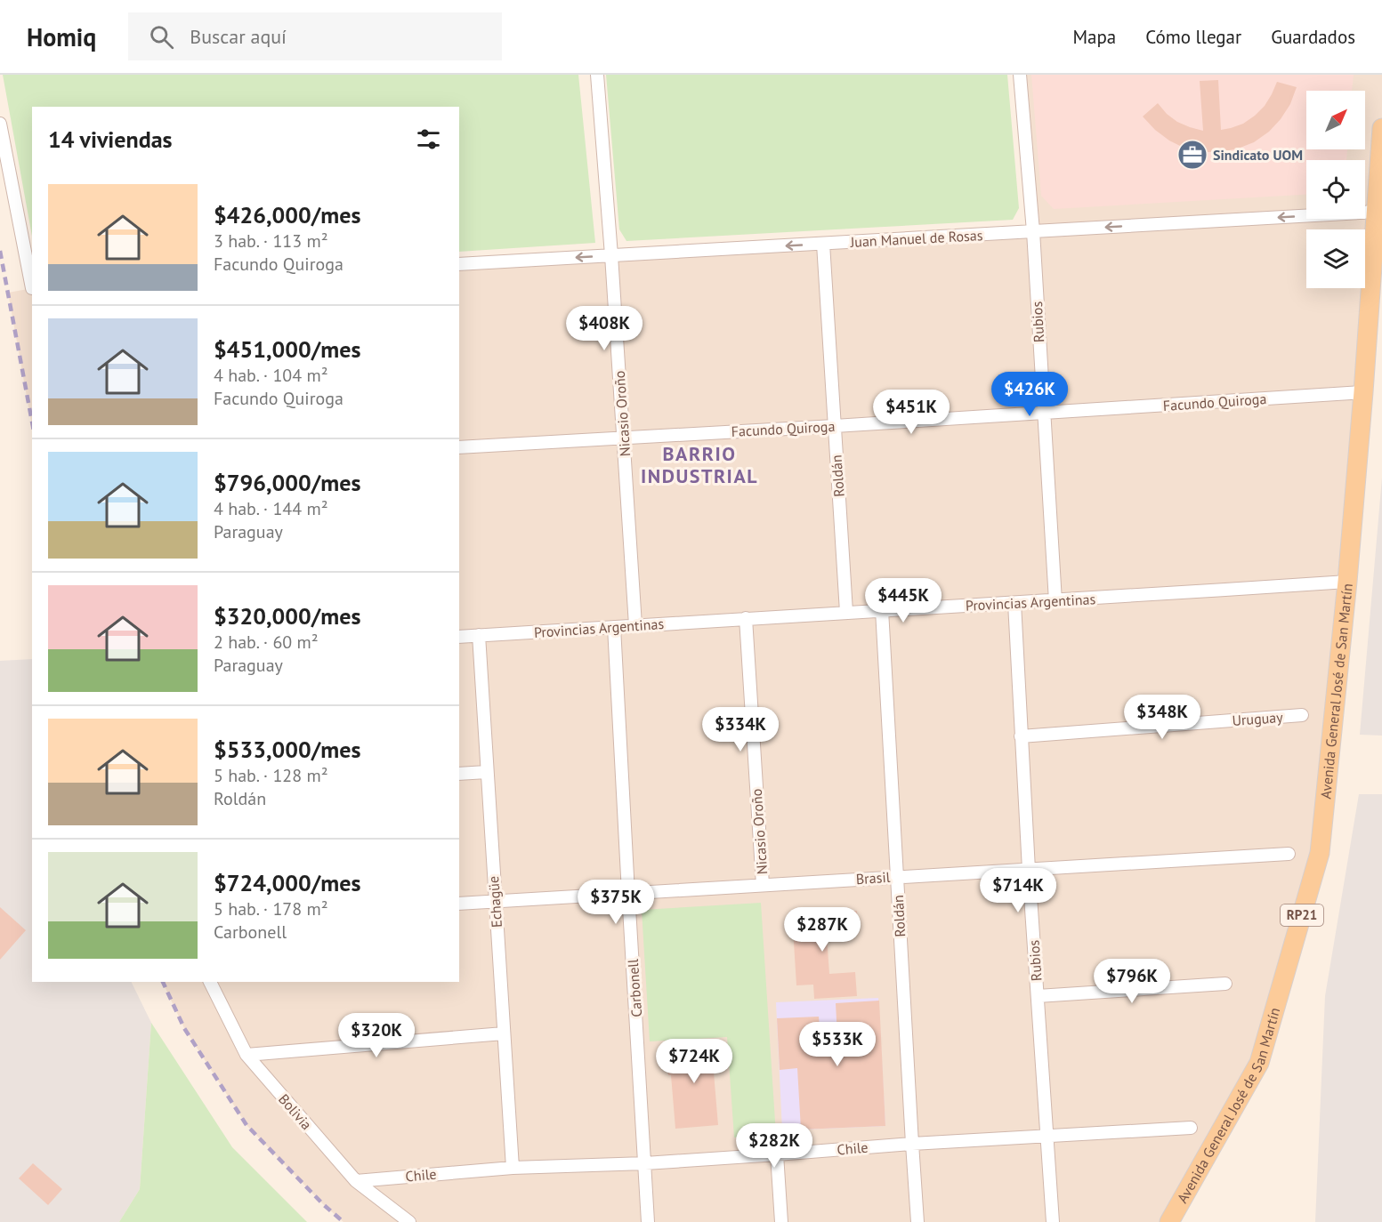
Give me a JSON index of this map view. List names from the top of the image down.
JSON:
{
  "streets": {
    "main road": ["Avenida General José de San Martín", "RP21"],
    "street": [
      "Juan Manuel de Rosas",
      "Rubios",
      "Facundo Quiroga",
      "Nicasio Oroño",
      "Roldán",
      "Provincias Argentinas",
      "Uruguay",
      "Brasil",
      "Echagüe",
      "Carbonell",
      "Bolivia",
      "Chile"
    ]
  },
  "crossings": [
    ["Juan Manuel de Rosas", "Rubios"],
    ["Juan Manuel de Rosas", "Nicasio Oroño"],
    ["Juan Manuel de Rosas", "Roldán"],
    ["Juan Manuel de Rosas", "Avenida General José de San Martín"],
    ["Rubios", "Facundo Quiroga"],
    ["Rubios", "Provincias Argentinas"],
    ["Rubios", "Uruguay"],
    ["Rubios", "Brasil"],
    ["Rubios", "Chile"],
    ["Facundo Quiroga", "Nicasio Oroño"],
    ["Facundo Quiroga", "Roldán"],
    ["Facundo Quiroga", "Avenida General José de San Martín"],
    ["Nicasio Oroño", "Provincias Argentinas"],
    ["Nicasio Oroño", "Brasil"],
    ["Roldán", "Provincias Argentinas"],
    ["Roldán", "Brasil"],
    ["Roldán", "Chile"],
    ["Provincias Argentinas", "Avenida General José de San Martín"],
    ["Provincias Argentinas", "Echagüe"],
    ["Provincias Argentinas", "Carbonell"],
    ["Brasil", "Echagüe"],
    ["Brasil", "Carbonell"],
    ["Echagüe", "Chile"],
    ["Carbonell", "Chile"],
    ["Bolivia", "Chile"]
  ],
  "one_way": ["Juan Manuel de Rosas"],
  "districts": ["BARRIO INDUSTRIAL"],
  "places": {
    "office": ["Sindicato UOM"]
  },
  "north": "top right",
  "page": {
    "header": "Homiq",
    "search": "Buscar aquí",
    "nav": ["Mapa", "Cómo llegar", "Guardados"],
    "heading": "14 viviendas",
    "list": [
      {
        "name": "$426,000/mes",
        "note": "3 hab. · 113 m² · Facundo Quiroga"
      },
      {
        "name": "$451,000/mes",
        "note": "4 hab. · 104 m² · Facundo Quiroga"
      },
      {
        "name": "$796,000/mes",
        "note": "4 hab. · 144 m² · Paraguay"
      },
      {
        "name": "$320,000/mes",
        "note": "2 hab. · 60 m² · Paraguay"
      },
      {
        "name": "$533,000/mes",
        "note": "5 hab. · 128 m² · Roldán"
      },
      {
        "name": "$724,000/mes",
        "note": "5 hab. · 178 m² · Carbonell"
      }
    ],
    "price": [
      "$408K",
      "$426K",
      "$451K",
      "$445K",
      "$348K",
      "$334K",
      "$714K",
      "$375K",
      "$287K",
      "$796K",
      "$320K",
      "$533K",
      "$724K",
      "$282K"
    ]
  }
}
